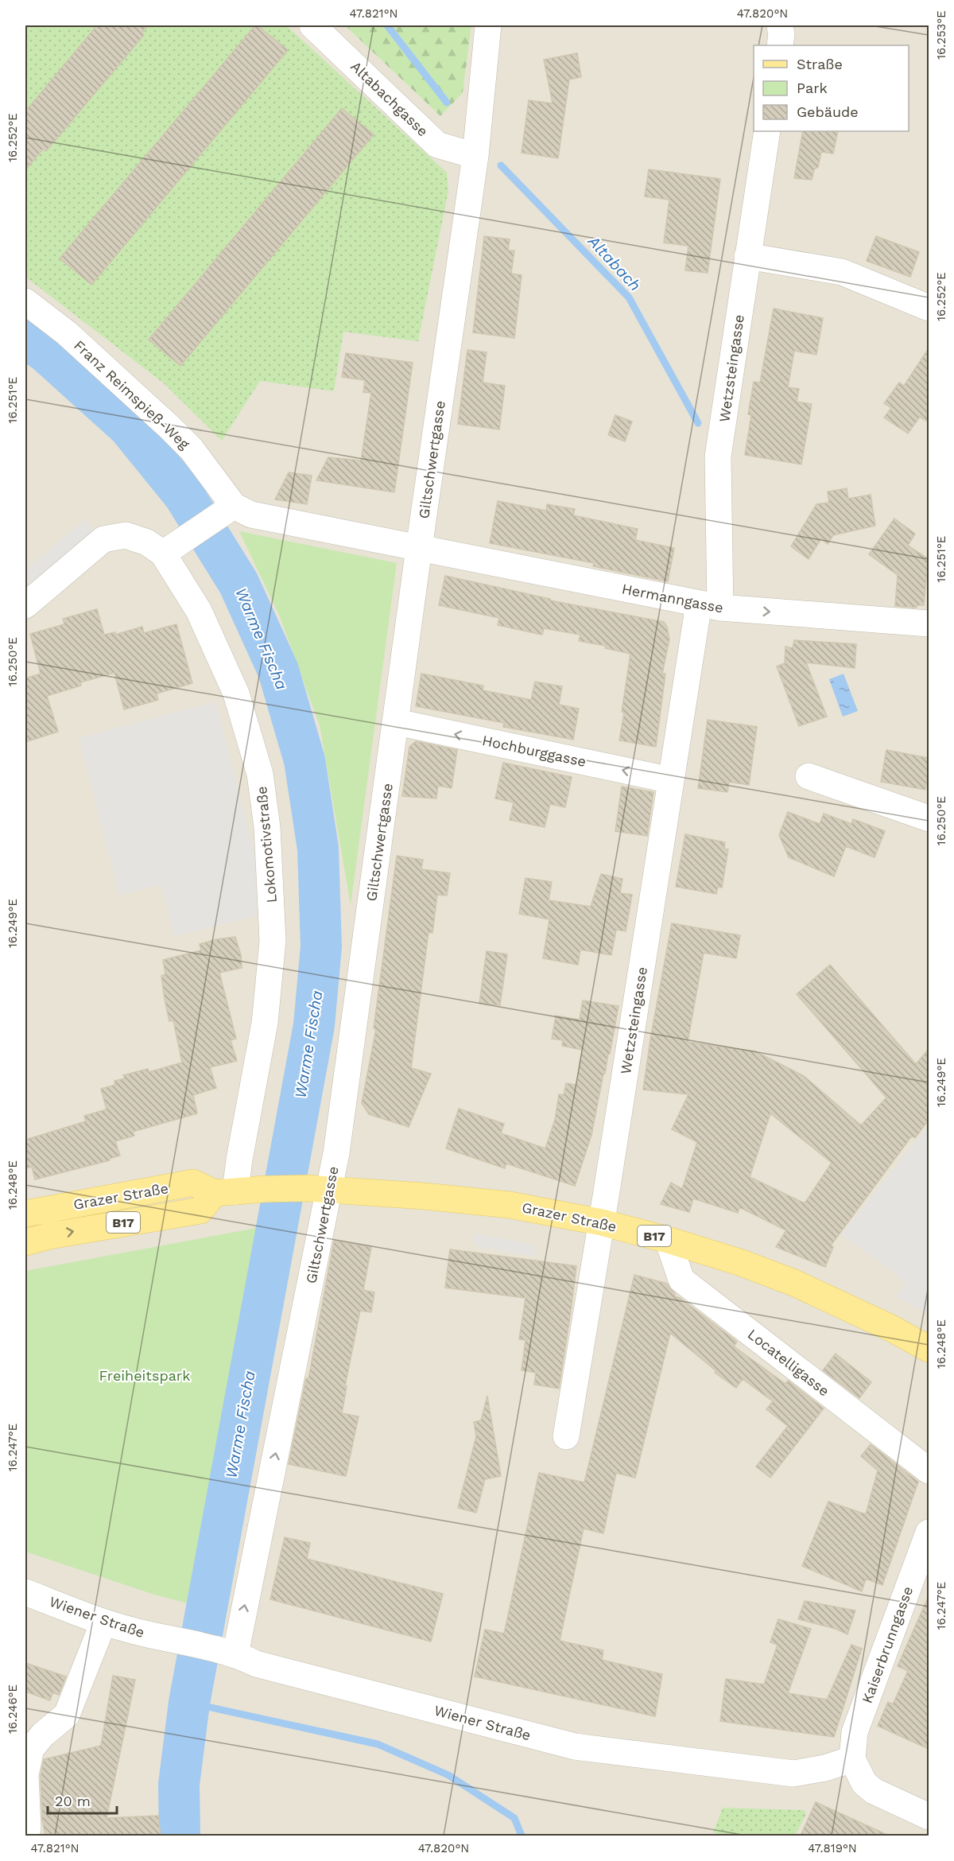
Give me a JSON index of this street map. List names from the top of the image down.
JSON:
{
  "streets": {
    "main road": ["Grazer Straße", "B17"],
    "street": [
      "Altabachgasse",
      "Wetzsteingasse",
      "Franz Reimspieß-Weg",
      "Giltschwertgasse",
      "Hermanngasse",
      "Hochburggasse",
      "Lokomotivstraße",
      "Locatelligasse",
      "Wiener Straße",
      "Kaiserbrunngasse"
    ]
  },
  "crossings": [
    ["Altabachgasse", "Giltschwertgasse"],
    ["Wetzsteingasse", "Hermanngasse"],
    ["Wetzsteingasse", "Hochburggasse"],
    ["Wetzsteingasse", "Grazer Straße"],
    ["Franz Reimspieß-Weg", "Giltschwertgasse"],
    ["Franz Reimspieß-Weg", "Hermanngasse"],
    ["Giltschwertgasse", "Hermanngasse"],
    ["Giltschwertgasse", "Hochburggasse"],
    ["Giltschwertgasse", "Grazer Straße"],
    ["Giltschwertgasse", "Wiener Straße"],
    ["Lokomotivstraße", "Grazer Straße"],
    ["Grazer Straße", "Locatelligasse"],
    ["Wiener Straße", "Kaiserbrunngasse"]
  ],
  "one_way": ["Hochburggasse"],
  "water": ["Altabach", "Warme Fischa"],
  "parks": ["Freiheitspark"],
  "legend": ["Straße", "Park", "Gebäude"],
  "scale_bar": "20 m",
  "coordinates": [
    "47.821°N",
    "47.820°N",
    "16.253°E",
    "16.252°E",
    "16.251°E",
    "16.250°E",
    "16.249°E",
    "16.248°E",
    "16.247°E",
    "16.246°E",
    "47.819°N"
  ]
}
